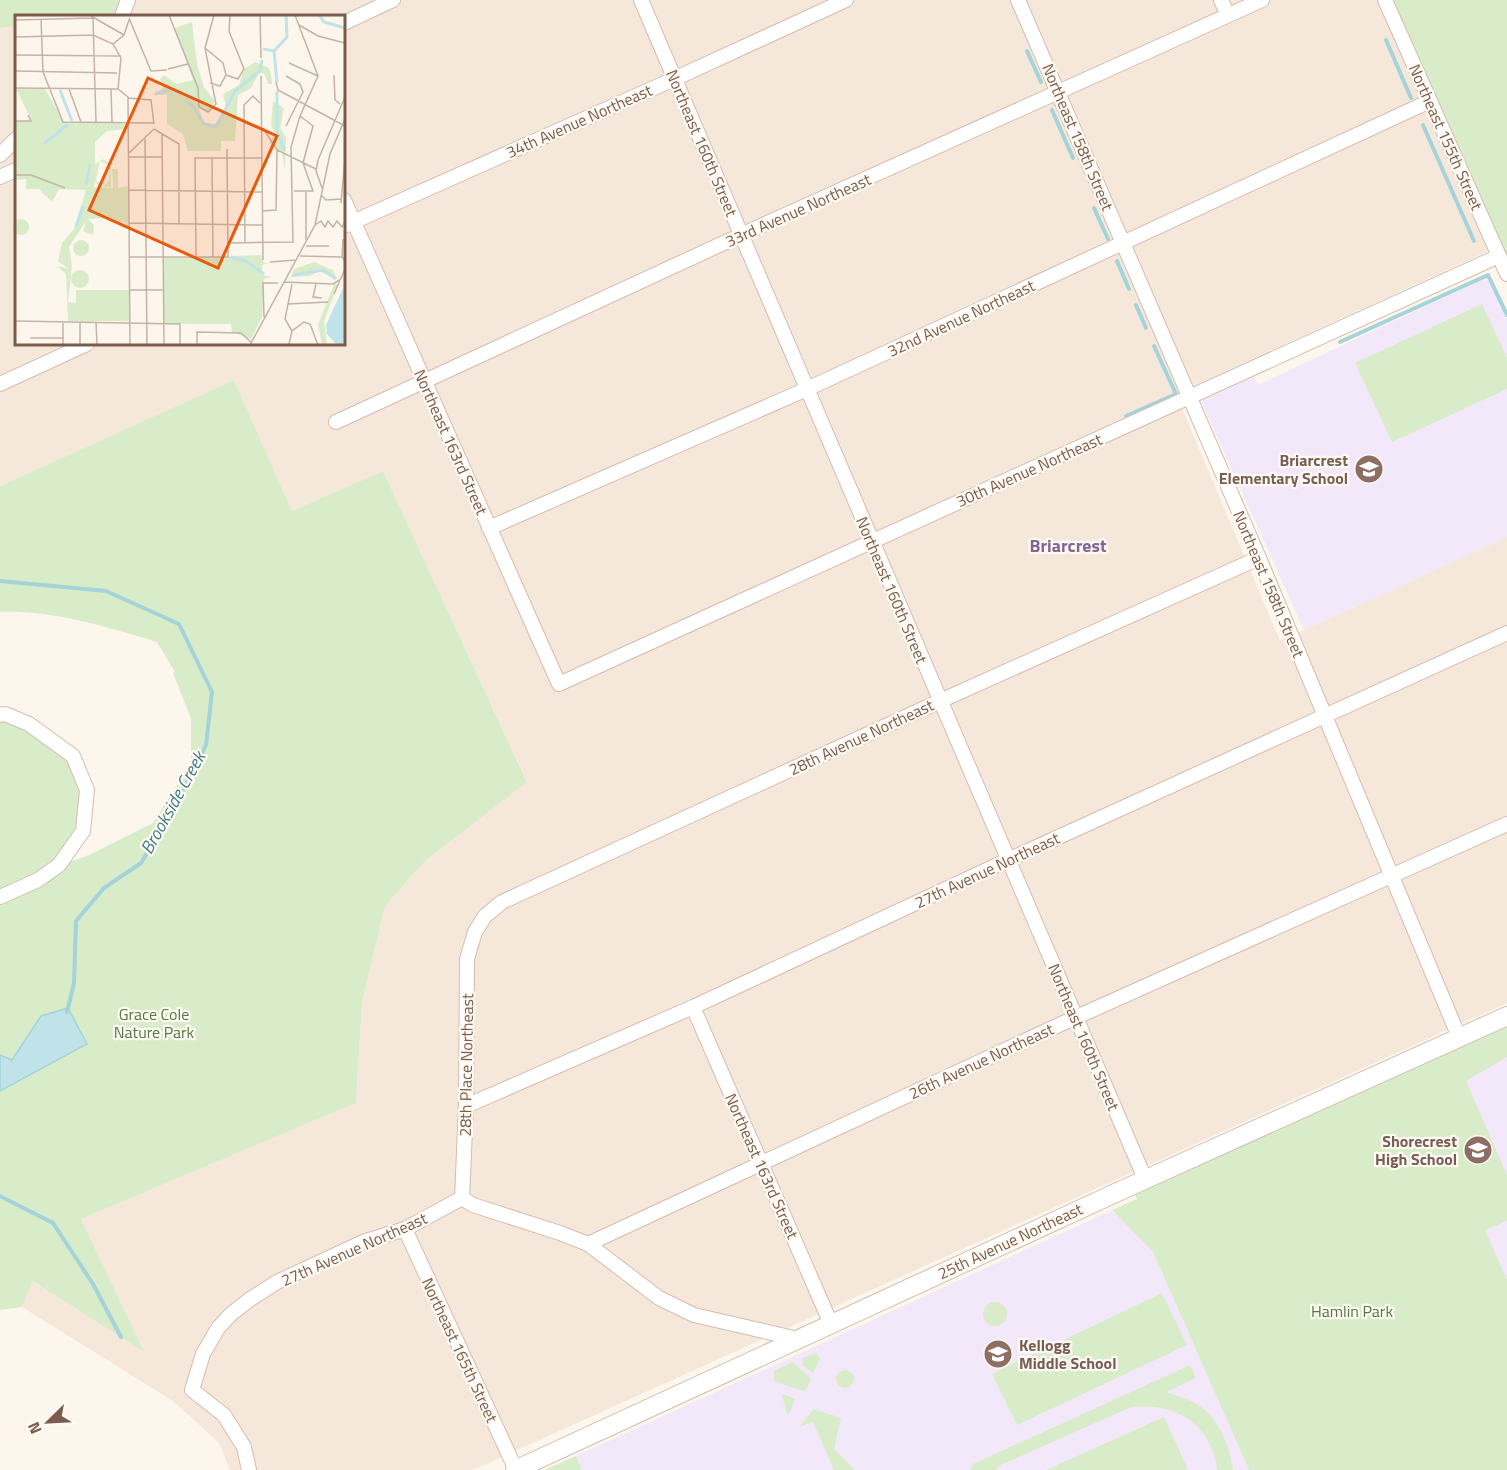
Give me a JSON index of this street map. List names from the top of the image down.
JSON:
{
  "streets": {
    "street": [
      "34th Avenue Northeast",
      "Northeast 158th Street",
      "Northeast 155th Street",
      "Northeast 160th Street",
      "33rd Avenue Northeast",
      "32nd Avenue Northeast",
      "Northeast 163rd Street",
      "30th Avenue Northeast",
      "28th Avenue Northeast",
      "27th Avenue Northeast",
      "26th Avenue Northeast",
      "28th Place Northeast",
      "25th Avenue Northeast",
      "Northeast 165th Street"
    ]
  },
  "crossings": [
    ["34th Avenue Northeast", "Northeast 160th Street"],
    ["34th Avenue Northeast", "Northeast 163rd Street"],
    ["Northeast 158th Street", "33rd Avenue Northeast"],
    ["Northeast 158th Street", "32nd Avenue Northeast"],
    ["Northeast 158th Street", "30th Avenue Northeast"],
    ["Northeast 158th Street", "28th Avenue Northeast"],
    ["Northeast 158th Street", "27th Avenue Northeast"],
    ["Northeast 158th Street", "26th Avenue Northeast"],
    ["Northeast 158th Street", "25th Avenue Northeast"],
    ["Northeast 155th Street", "32nd Avenue Northeast"],
    ["Northeast 155th Street", "30th Avenue Northeast"],
    ["Northeast 160th Street", "33rd Avenue Northeast"],
    ["Northeast 160th Street", "32nd Avenue Northeast"],
    ["Northeast 160th Street", "30th Avenue Northeast"],
    ["Northeast 160th Street", "28th Avenue Northeast"],
    ["Northeast 160th Street", "27th Avenue Northeast"],
    ["Northeast 160th Street", "26th Avenue Northeast"],
    ["Northeast 160th Street", "25th Avenue Northeast"],
    ["33rd Avenue Northeast", "Northeast 163rd Street"],
    ["32nd Avenue Northeast", "Northeast 163rd Street"],
    ["Northeast 163rd Street", "30th Avenue Northeast"],
    ["Northeast 163rd Street", "27th Avenue Northeast"],
    ["Northeast 163rd Street", "26th Avenue Northeast"],
    ["Northeast 163rd Street", "25th Avenue Northeast"],
    ["28th Avenue Northeast", "28th Place Northeast"],
    ["27th Avenue Northeast", "28th Place Northeast"],
    ["27th Avenue Northeast", "Northeast 165th Street"],
    ["25th Avenue Northeast", "Northeast 165th Street"]
  ],
  "districts": ["Briarcrest"],
  "water": ["Brookside Creek"],
  "parks": ["Grace Cole Nature Park", "Hamlin Park"],
  "places": {
    "school or university": ["Briarcrest Elementary School", "Shorecrest High School", "Kellogg Middle School"]
  },
  "north": "bottom left"
}
